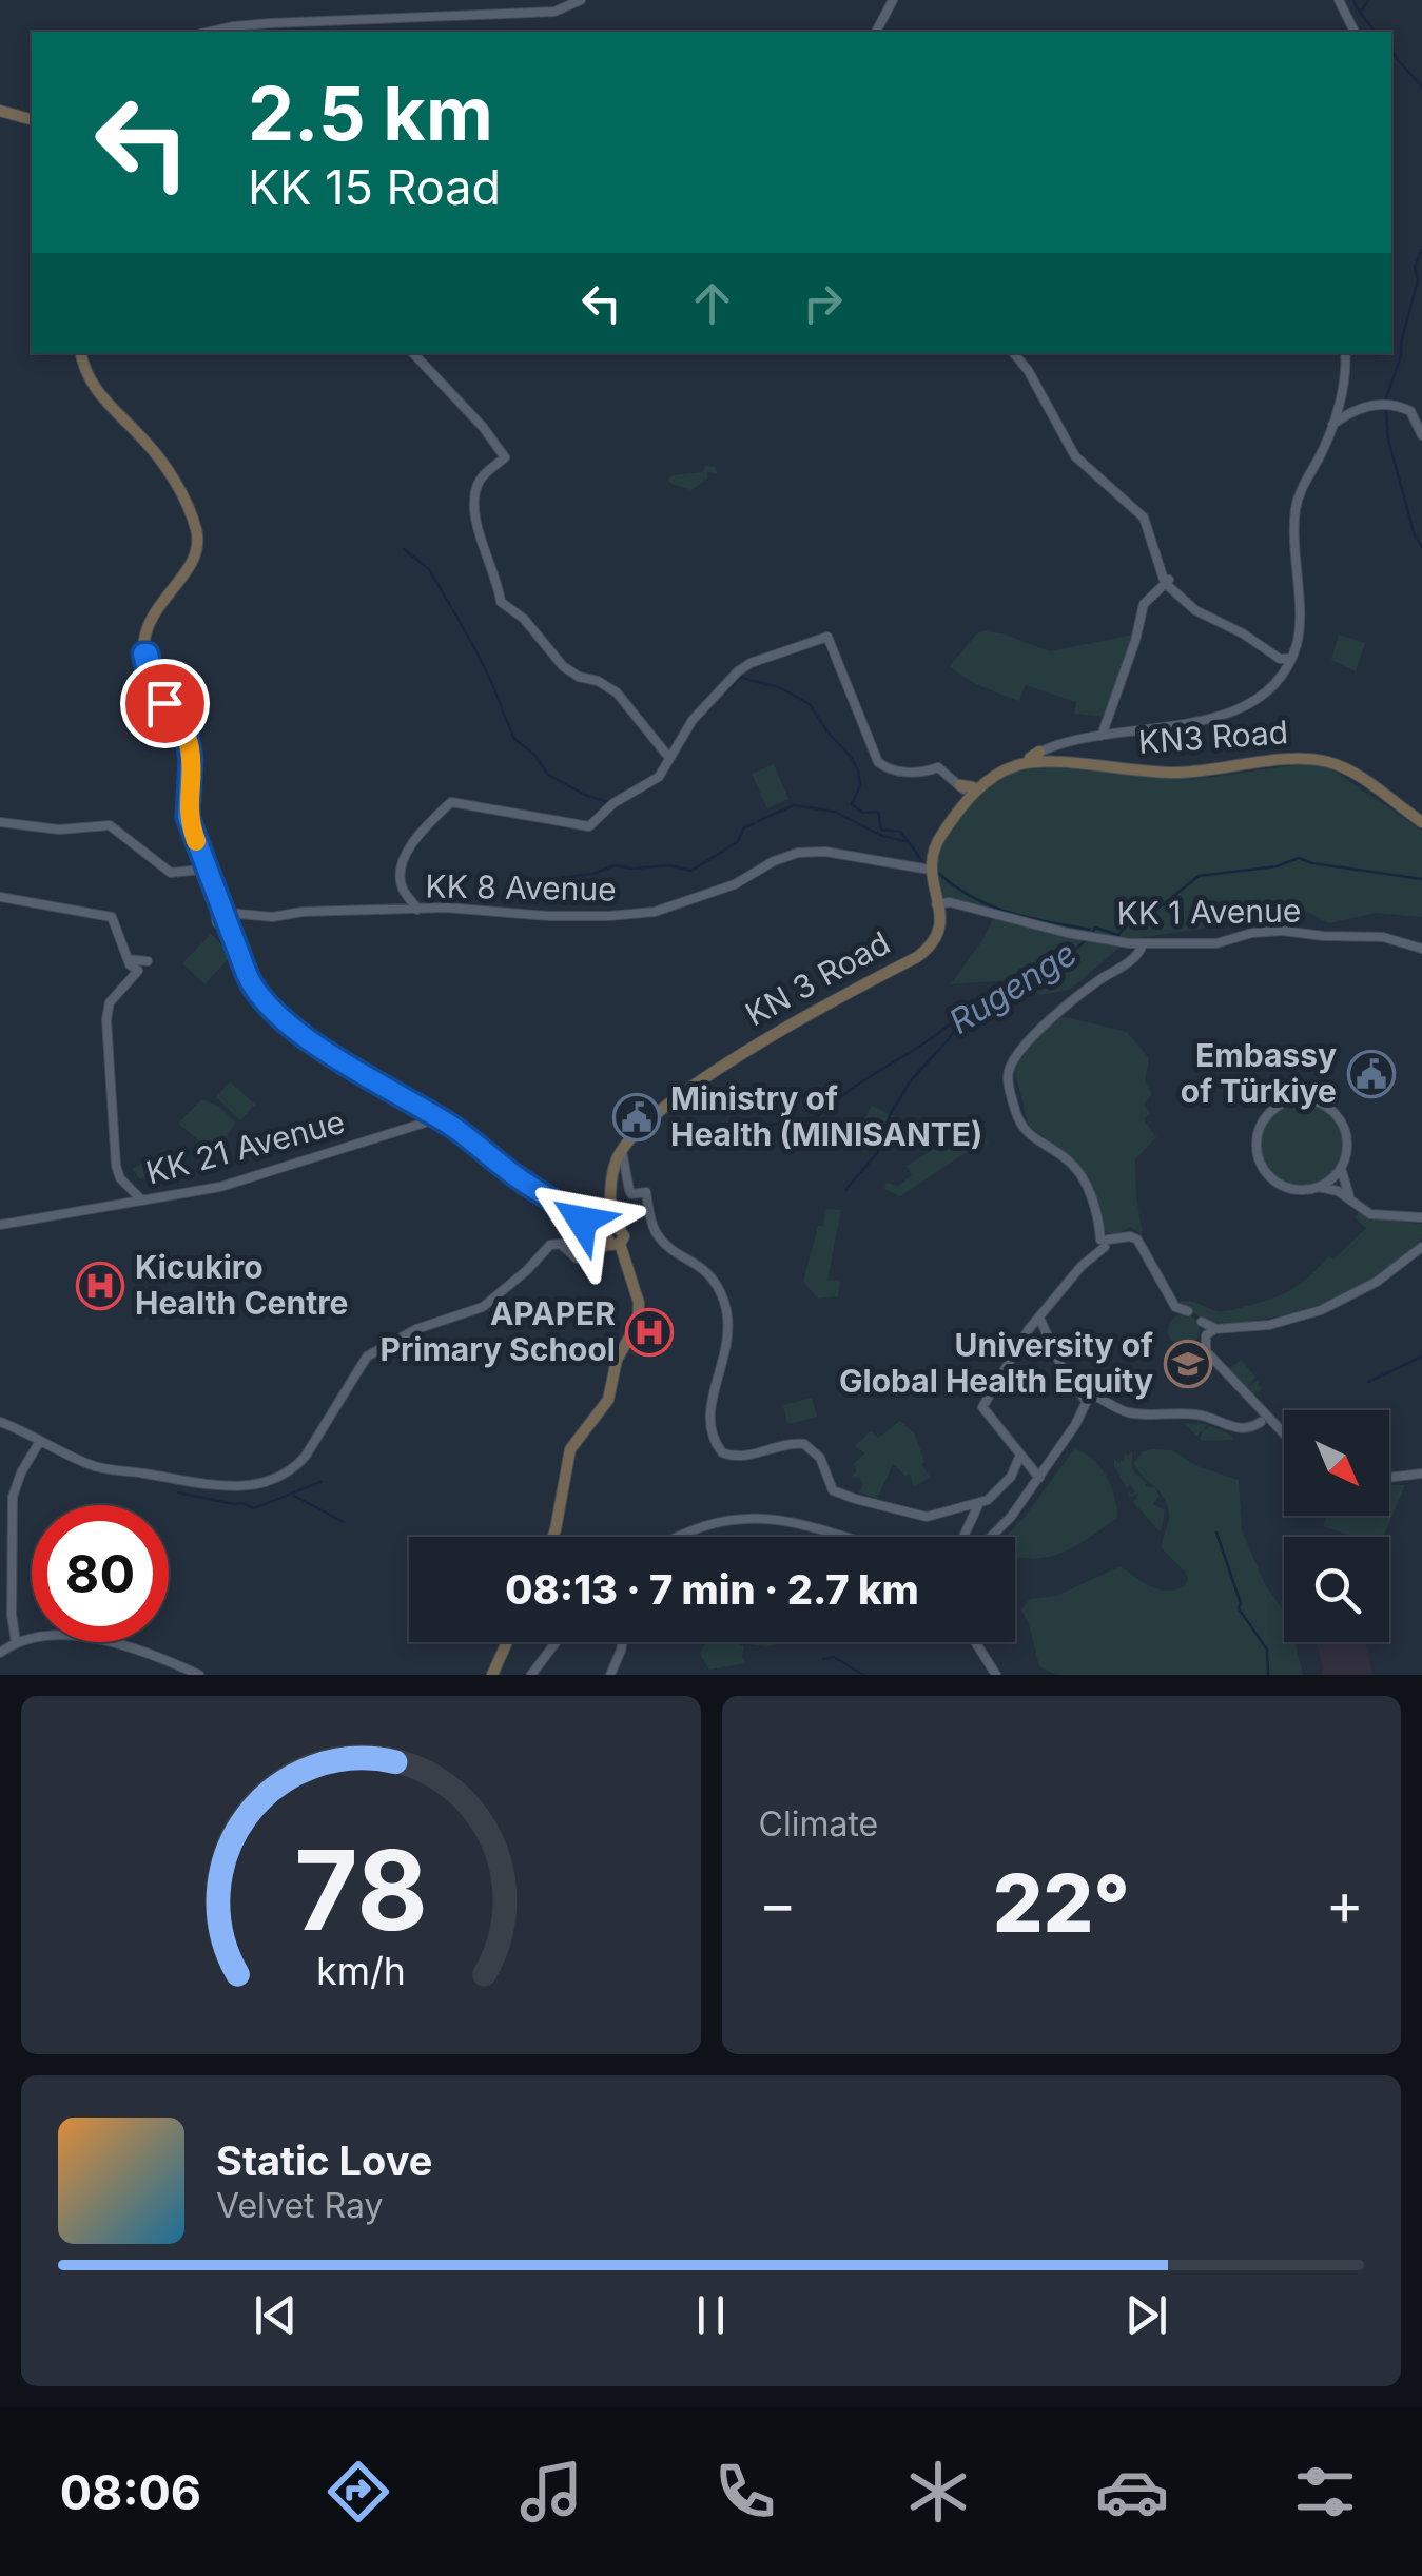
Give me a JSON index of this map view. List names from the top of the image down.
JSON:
{
  "streets": {
    "highway": ["KN3 Road", "KN 3 Road"],
    "main road": ["KK 8 Avenue", "KK 1 Avenue", "KK 21 Avenue"]
  },
  "crossings": [
    ["KK 1 Avenue", "KN 3 Road"]
  ],
  "water": ["Rugenge"],
  "places": {
    "public building": ["Embassy of Türkiye", "Ministry of Health (MINISANTE)"],
    "hospital": ["Kicukiro Health Centre", "APAPER Primary School"],
    "school or university": ["University of Global Health Equity"]
  },
  "north": "bottom right",
  "page": {
    "turn": ["2.5 km", "KK 15 Road"],
    "limit": "80",
    "trip": "08:13 · 7 min · 2.7 km",
    "tile": "Climate",
    "heat": ["−", "22°", "+"],
    "song": ["Static Love", "Velvet Ray"],
    "tabs": "08:06",
    "gauge": ["78", "km/h"]
  }
}
